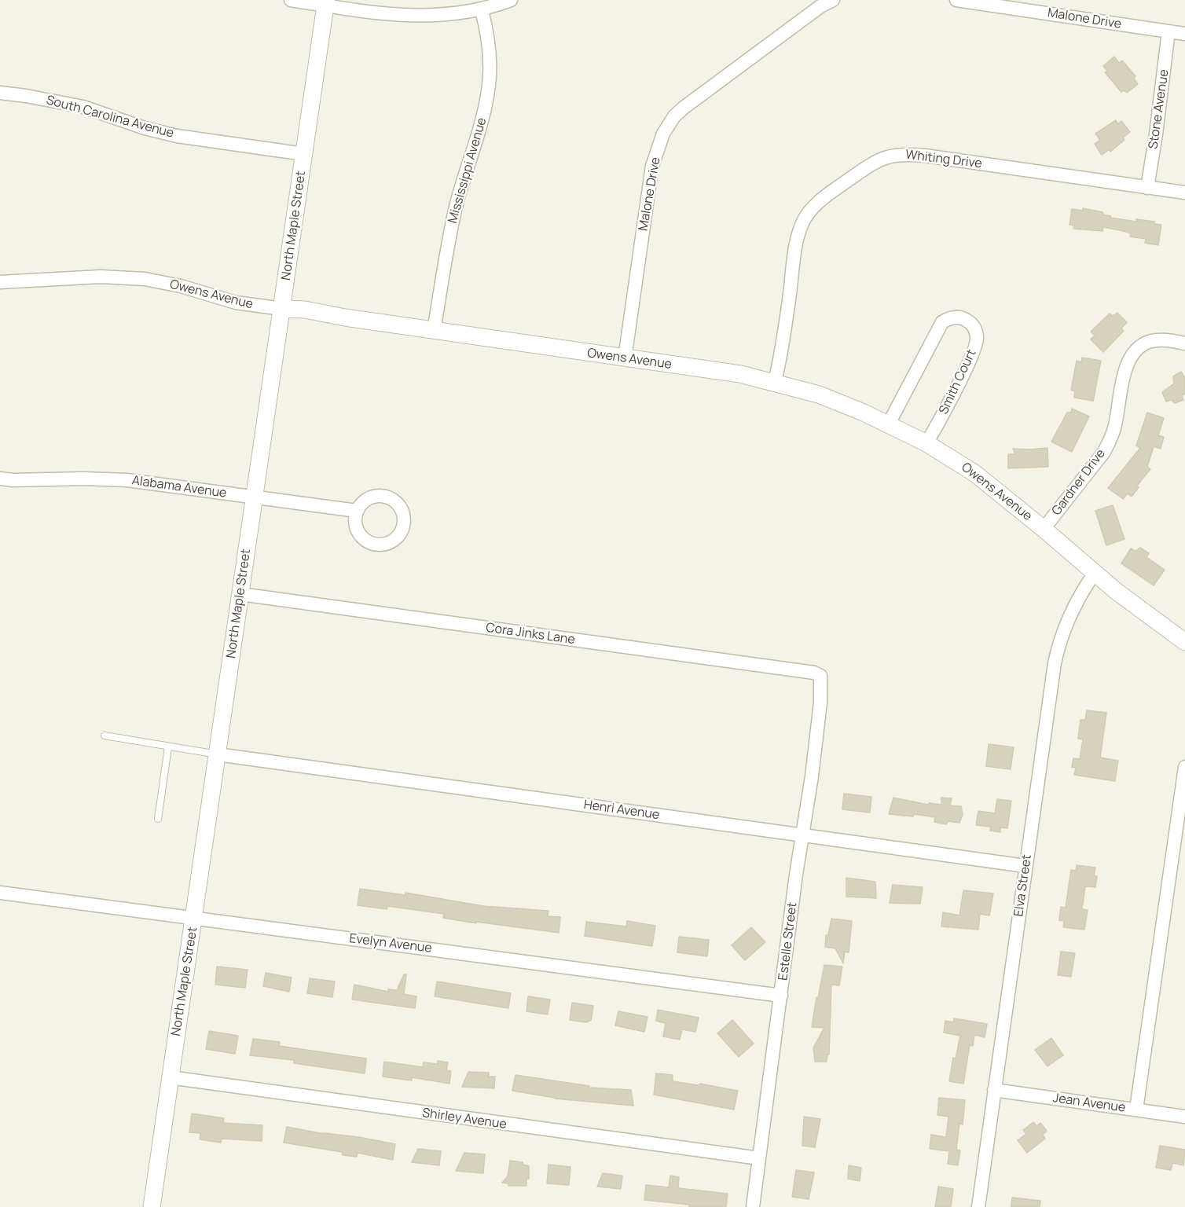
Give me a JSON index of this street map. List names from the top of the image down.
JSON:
{
  "streets": {
    "street": [
      "Malone Drive",
      "Stone Avenue",
      "South Carolina Avenue",
      "Whiting Drive",
      "Mississippi Avenue",
      "North Maple Street",
      "Owens Avenue",
      "Smith Court",
      "Gardner Drive",
      "Alabama Avenue",
      "Cora Jinks Lane",
      "Henri Avenue",
      "Elva Street",
      "Estelle Street",
      "Evelyn Avenue",
      "Jean Avenue",
      "Shirley Avenue"
    ]
  },
  "crossings": [
    ["Malone Drive", "Stone Avenue"],
    ["Malone Drive", "Owens Avenue"],
    ["Stone Avenue", "Whiting Drive"],
    ["South Carolina Avenue", "North Maple Street"],
    ["Whiting Drive", "Owens Avenue"],
    ["Mississippi Avenue", "Owens Avenue"],
    ["North Maple Street", "Owens Avenue"],
    ["North Maple Street", "Alabama Avenue"],
    ["North Maple Street", "Cora Jinks Lane"],
    ["North Maple Street", "Henri Avenue"],
    ["North Maple Street", "Evelyn Avenue"],
    ["North Maple Street", "Shirley Avenue"],
    ["Owens Avenue", "Smith Court"],
    ["Owens Avenue", "Gardner Drive"],
    ["Owens Avenue", "Elva Street"],
    ["Cora Jinks Lane", "Estelle Street"],
    ["Henri Avenue", "Elva Street"],
    ["Henri Avenue", "Estelle Street"],
    ["Elva Street", "Jean Avenue"],
    ["Estelle Street", "Evelyn Avenue"],
    ["Estelle Street", "Shirley Avenue"]
  ]
}
